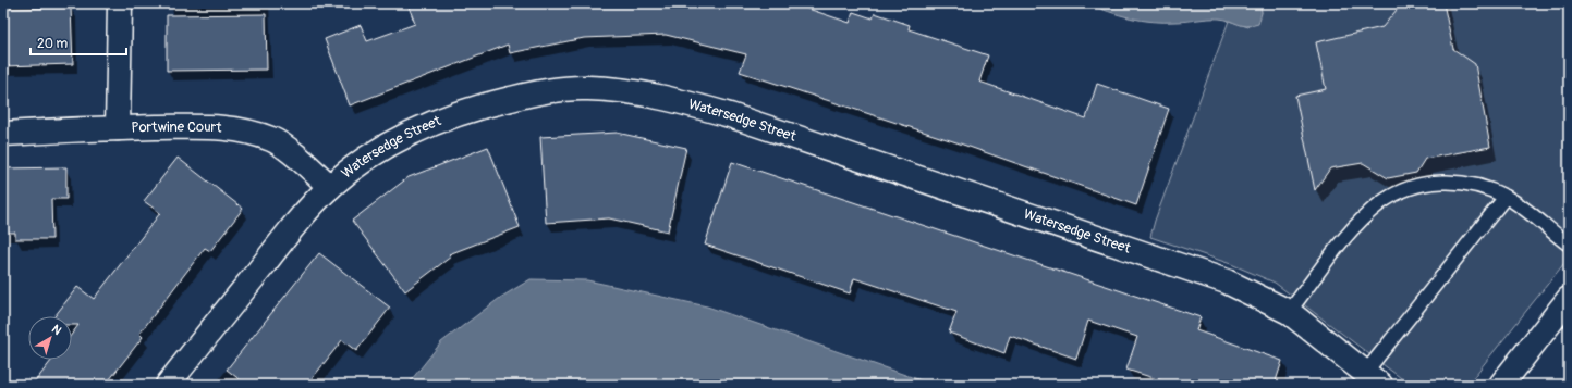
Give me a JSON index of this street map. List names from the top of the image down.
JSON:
{
  "streets": {
    "street": ["Watersedge Street", "Portwine Court"]
  },
  "crossings": [
    ["Watersedge Street", "Portwine Court"]
  ],
  "scale_bar": "20 m",
  "north": "top right"
}
